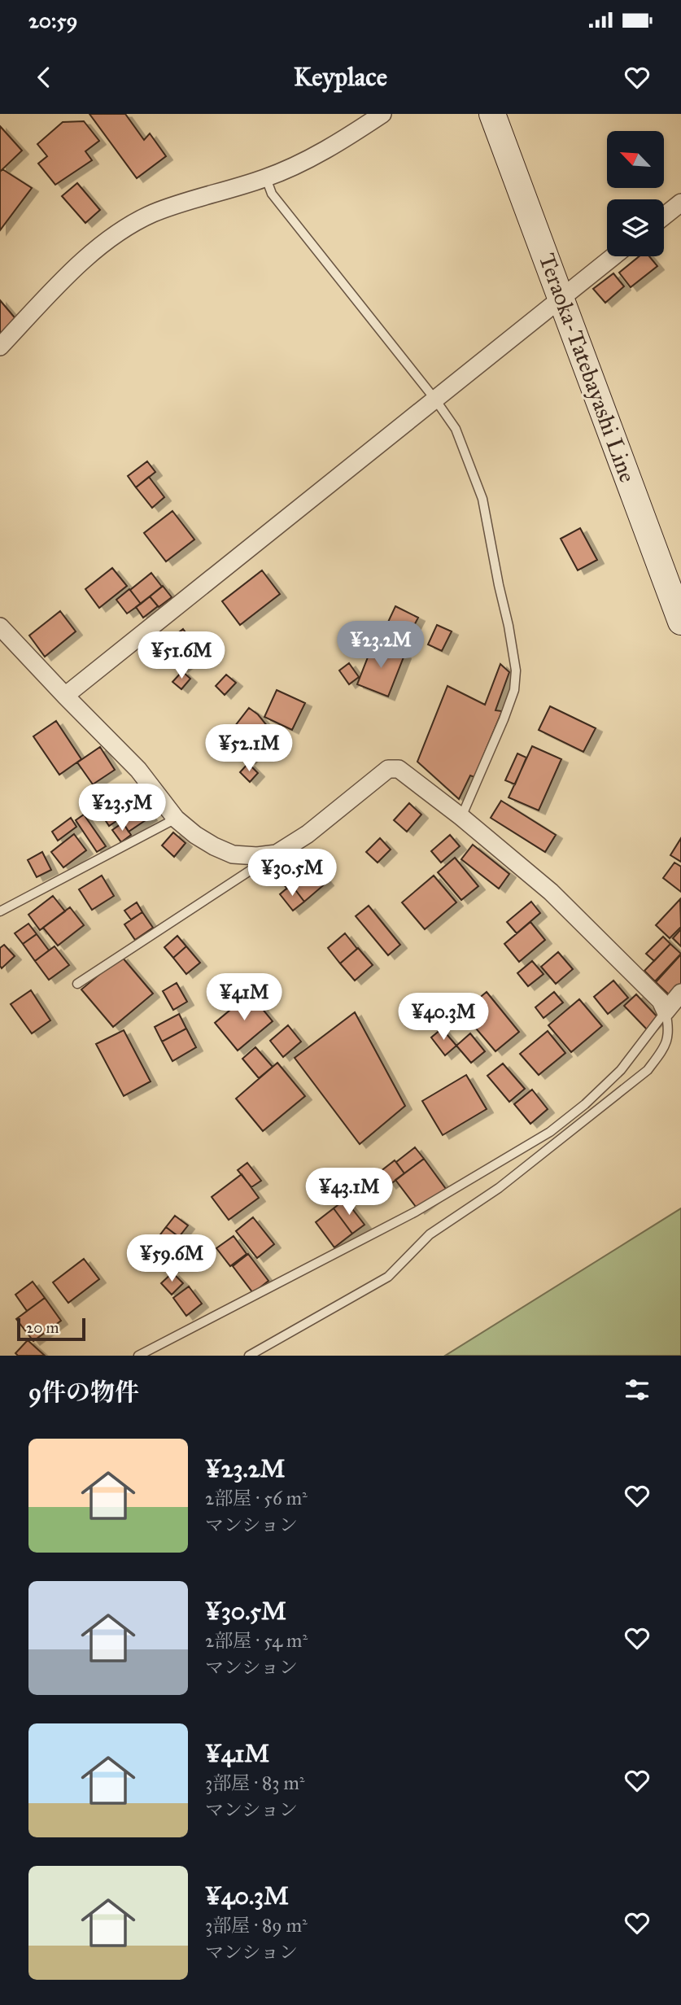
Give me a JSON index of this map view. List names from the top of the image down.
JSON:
{
  "streets": {
    "main road": ["Teraoka-Tatebayashi Line"]
  },
  "scale_bar": "20 m",
  "north": "top left",
  "page": {
    "status": "20:59",
    "header": "Keyplace",
    "price": [
      "¥23.2M",
      "¥51.6M",
      "¥52.1M",
      "¥23.5M",
      "¥30.5M",
      "¥41M",
      "¥40.3M",
      "¥43.1M",
      "¥59.6M"
    ],
    "scale": "20 m",
    "heading": "9件の物件",
    "list": [
      {
        "name": "¥23.2M",
        "note": "2部屋 · 56 m² · マンション"
      },
      {
        "name": "¥30.5M",
        "note": "2部屋 · 54 m² · マンション"
      },
      {
        "name": "¥41M",
        "note": "3部屋 · 83 m² · マンション"
      },
      {
        "name": "¥40.3M",
        "note": "3部屋 · 89 m² · マンション"
      }
    ]
  }
}
